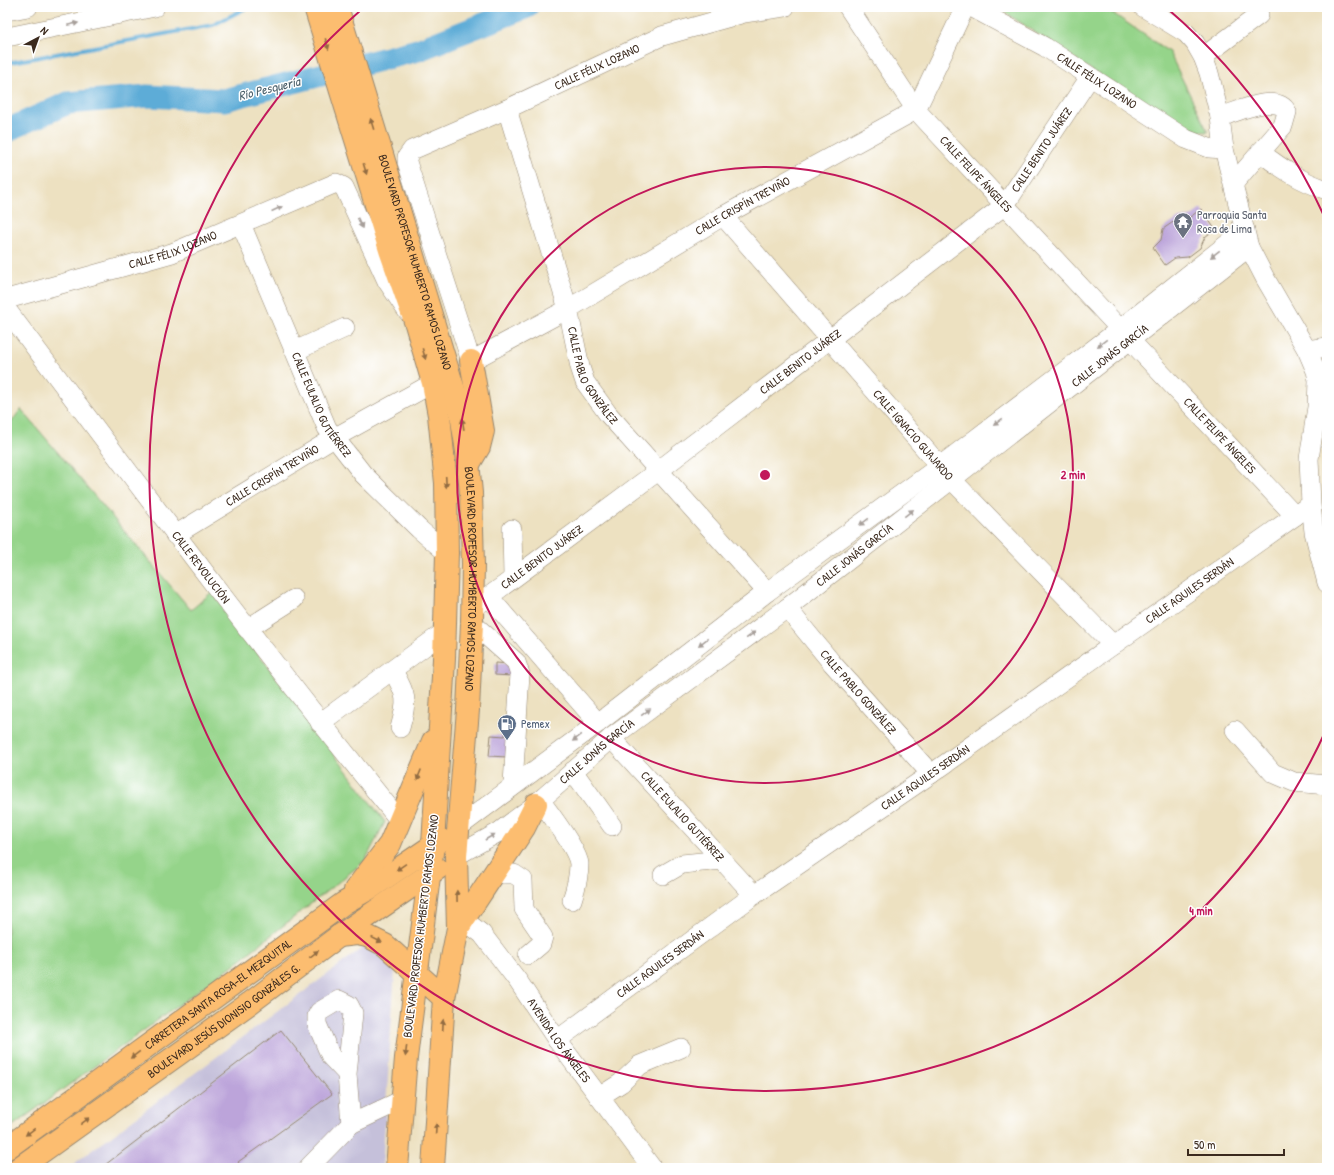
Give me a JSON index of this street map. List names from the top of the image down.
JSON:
{
  "streets": {
    "main road": ["BOULEVARD PROFESOR HUMBERTO RAMOS LOZANO", "CARRETERA SANTA ROSA-EL MEZQUITAL", "BOULEVARD JESÚS DIONISIO GONZÁLES G."],
    "street": [
      "CALLE FÉLIX LOZANO",
      "CALLE BENITO JUÁREZ",
      "CALLE FELIPE ÁNGELES",
      "CALLE CRISPÍN TREVIÑO",
      "CALLE JONÁS GARCÍA",
      "CALLE PABLO GONZÁLEZ",
      "CALLE EULALIO GUTIÉRREZ",
      "CALLE IGNACIO GUAJARDO",
      "CALLE REVOLUCIÓN",
      "CALLE AQUILES SERDÁN",
      "AVENIDA LOS ÁNGELES"
    ]
  },
  "crossings": [
    ["CALLE FÉLIX LOZANO", "CALLE BENITO JUÁREZ"],
    ["CALLE FÉLIX LOZANO", "CALLE CRISPÍN TREVIÑO"],
    ["CALLE FÉLIX LOZANO", "BOULEVARD PROFESOR HUMBERTO RAMOS LOZANO"],
    ["CALLE FÉLIX LOZANO", "CALLE PABLO GONZÁLEZ"],
    ["CALLE FÉLIX LOZANO", "CALLE EULALIO GUTIÉRREZ"],
    ["CALLE BENITO JUÁREZ", "CALLE FELIPE ÁNGELES"],
    ["CALLE BENITO JUÁREZ", "BOULEVARD PROFESOR HUMBERTO RAMOS LOZANO"],
    ["CALLE BENITO JUÁREZ", "CALLE PABLO GONZÁLEZ"],
    ["CALLE BENITO JUÁREZ", "CALLE IGNACIO GUAJARDO"],
    ["CALLE FELIPE ÁNGELES", "CALLE CRISPÍN TREVIÑO"],
    ["CALLE FELIPE ÁNGELES", "CALLE JONÁS GARCÍA"],
    ["CALLE FELIPE ÁNGELES", "CALLE AQUILES SERDÁN"],
    ["CALLE CRISPÍN TREVIÑO", "BOULEVARD PROFESOR HUMBERTO RAMOS LOZANO"],
    ["CALLE CRISPÍN TREVIÑO", "CALLE PABLO GONZÁLEZ"],
    ["CALLE CRISPÍN TREVIÑO", "CALLE EULALIO GUTIÉRREZ"],
    ["CALLE CRISPÍN TREVIÑO", "CALLE IGNACIO GUAJARDO"],
    ["CALLE CRISPÍN TREVIÑO", "CALLE REVOLUCIÓN"],
    ["BOULEVARD PROFESOR HUMBERTO RAMOS LOZANO", "CALLE JONÁS GARCÍA"],
    ["BOULEVARD PROFESOR HUMBERTO RAMOS LOZANO", "CALLE EULALIO GUTIÉRREZ"],
    ["BOULEVARD PROFESOR HUMBERTO RAMOS LOZANO", "CARRETERA SANTA ROSA-EL MEZQUITAL"],
    ["BOULEVARD PROFESOR HUMBERTO RAMOS LOZANO", "BOULEVARD JESÚS DIONISIO GONZÁLES G."],
    ["BOULEVARD PROFESOR HUMBERTO RAMOS LOZANO", "AVENIDA LOS ÁNGELES"],
    ["CALLE JONÁS GARCÍA", "CALLE PABLO GONZÁLEZ"],
    ["CALLE JONÁS GARCÍA", "CALLE EULALIO GUTIÉRREZ"],
    ["CALLE JONÁS GARCÍA", "CALLE IGNACIO GUAJARDO"],
    ["CALLE JONÁS GARCÍA", "CARRETERA SANTA ROSA-EL MEZQUITAL"],
    ["CALLE JONÁS GARCÍA", "BOULEVARD JESÚS DIONISIO GONZÁLES G."],
    ["CALLE PABLO GONZÁLEZ", "CALLE AQUILES SERDÁN"],
    ["CALLE EULALIO GUTIÉRREZ", "CALLE AQUILES SERDÁN"],
    ["CALLE IGNACIO GUAJARDO", "CALLE AQUILES SERDÁN"],
    ["CALLE AQUILES SERDÁN", "AVENIDA LOS ÁNGELES"]
  ],
  "one_way": ["CARRETERA SANTA ROSA-EL MEZQUITAL", "BOULEVARD JESÚS DIONISIO GONZÁLES G."],
  "water": ["Río Pesquería"],
  "places": {
    "temple": ["Parroquia Santa Rosa de Lima"],
    "fuel station": ["Pemex"]
  },
  "scale_bar": "50 m",
  "north": "top right",
  "rings": ["2 min", "4 min"]
}
